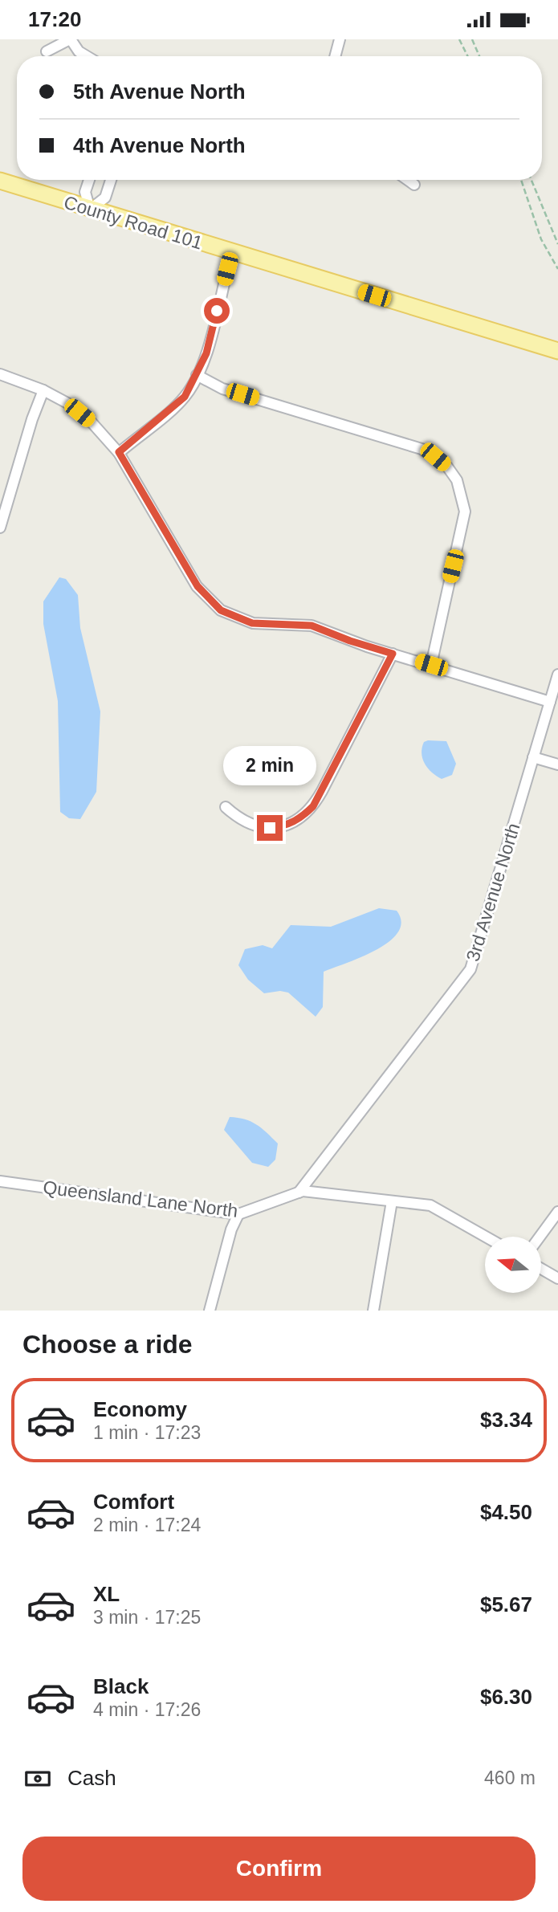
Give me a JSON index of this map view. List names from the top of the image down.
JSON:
{
  "streets": {
    "main road": ["County Road 101"],
    "street": ["3rd Avenue North", "Queensland Lane North"]
  },
  "crossings": [
    ["3rd Avenue North", "Queensland Lane North"]
  ],
  "north": "left",
  "page": {
    "status": "17:20",
    "banner": ["5th Avenue North", "4th Avenue North"],
    "bubble": "2 min",
    "heading": "Choose a ride",
    "list": [
      {
        "name": "Economy",
        "note": "1 min · 17:23",
        "value": "$3.34"
      },
      {
        "name": "Comfort",
        "note": "2 min · 17:24",
        "value": "$4.50"
      },
      {
        "name": "XL",
        "note": "3 min · 17:25",
        "value": "$5.67"
      },
      {
        "name": "Black",
        "note": "4 min · 17:26",
        "value": "$6.30"
      }
    ],
    "pay": ["Cash", "460 m"],
    "buttons": "Confirm"
  }
}
